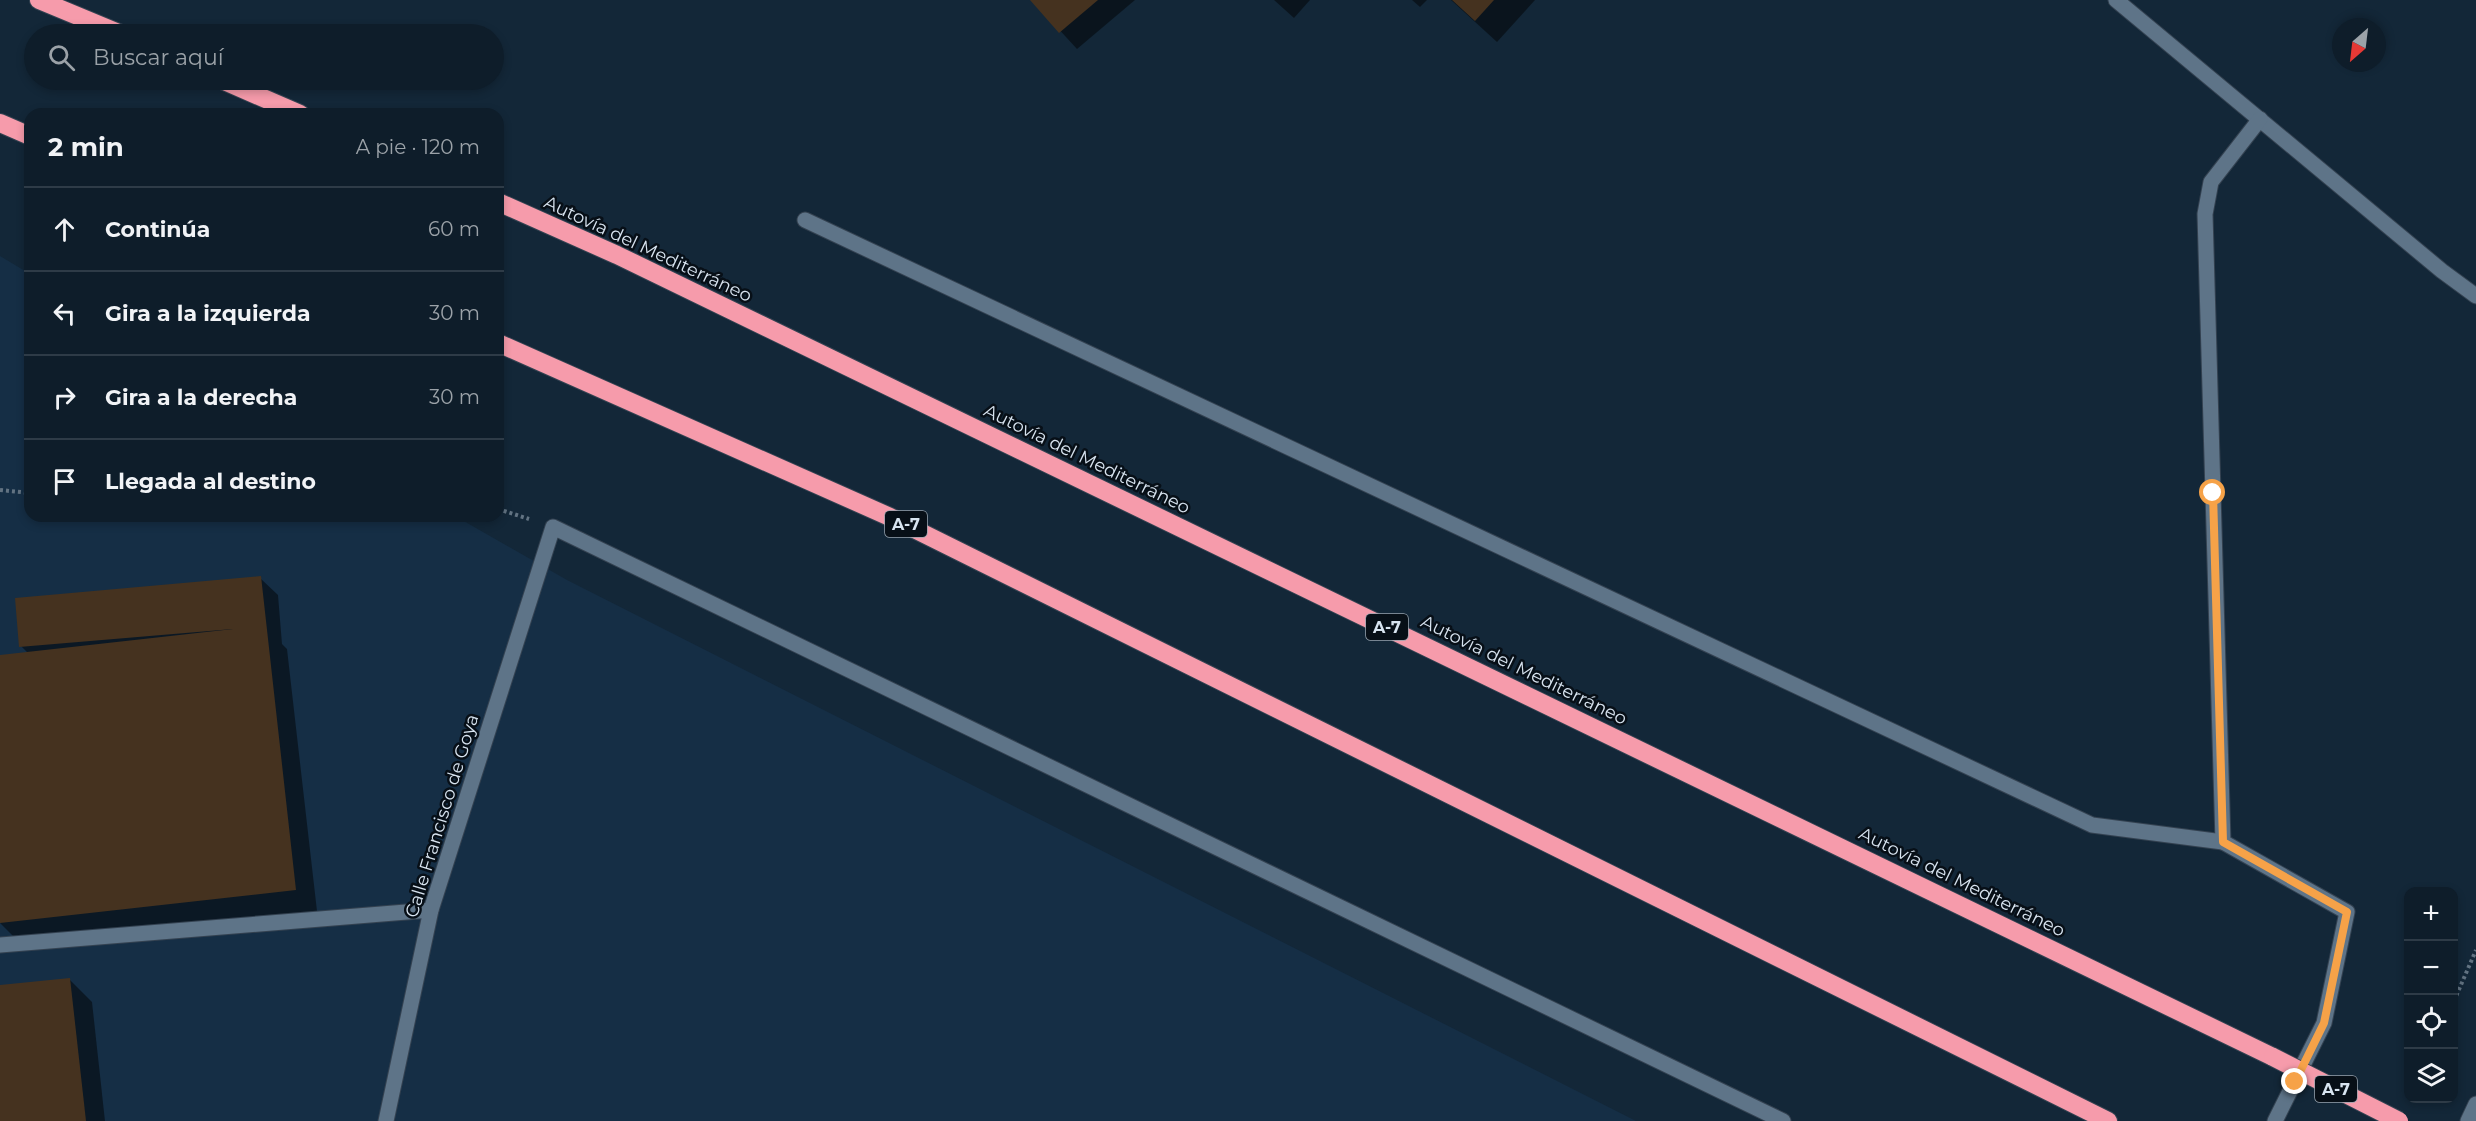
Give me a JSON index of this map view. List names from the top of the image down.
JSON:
{
  "streets": {
    "highway": ["Autovía del Mediterráneo", "A-7"],
    "street": ["Calle Francisco de Goya"]
  },
  "north": "bottom left",
  "page": {
    "search": "Buscar aquí",
    "heading": ["2 min", "A pie · 120 m"],
    "list": [
      ["Continúa", "60 m"],
      ["Gira a la izquierda", "30 m"],
      ["Gira a la derecha", "30 m"],
      "Llegada al destino"
    ],
    "map_buttons": ["+", "−"]
  }
}
